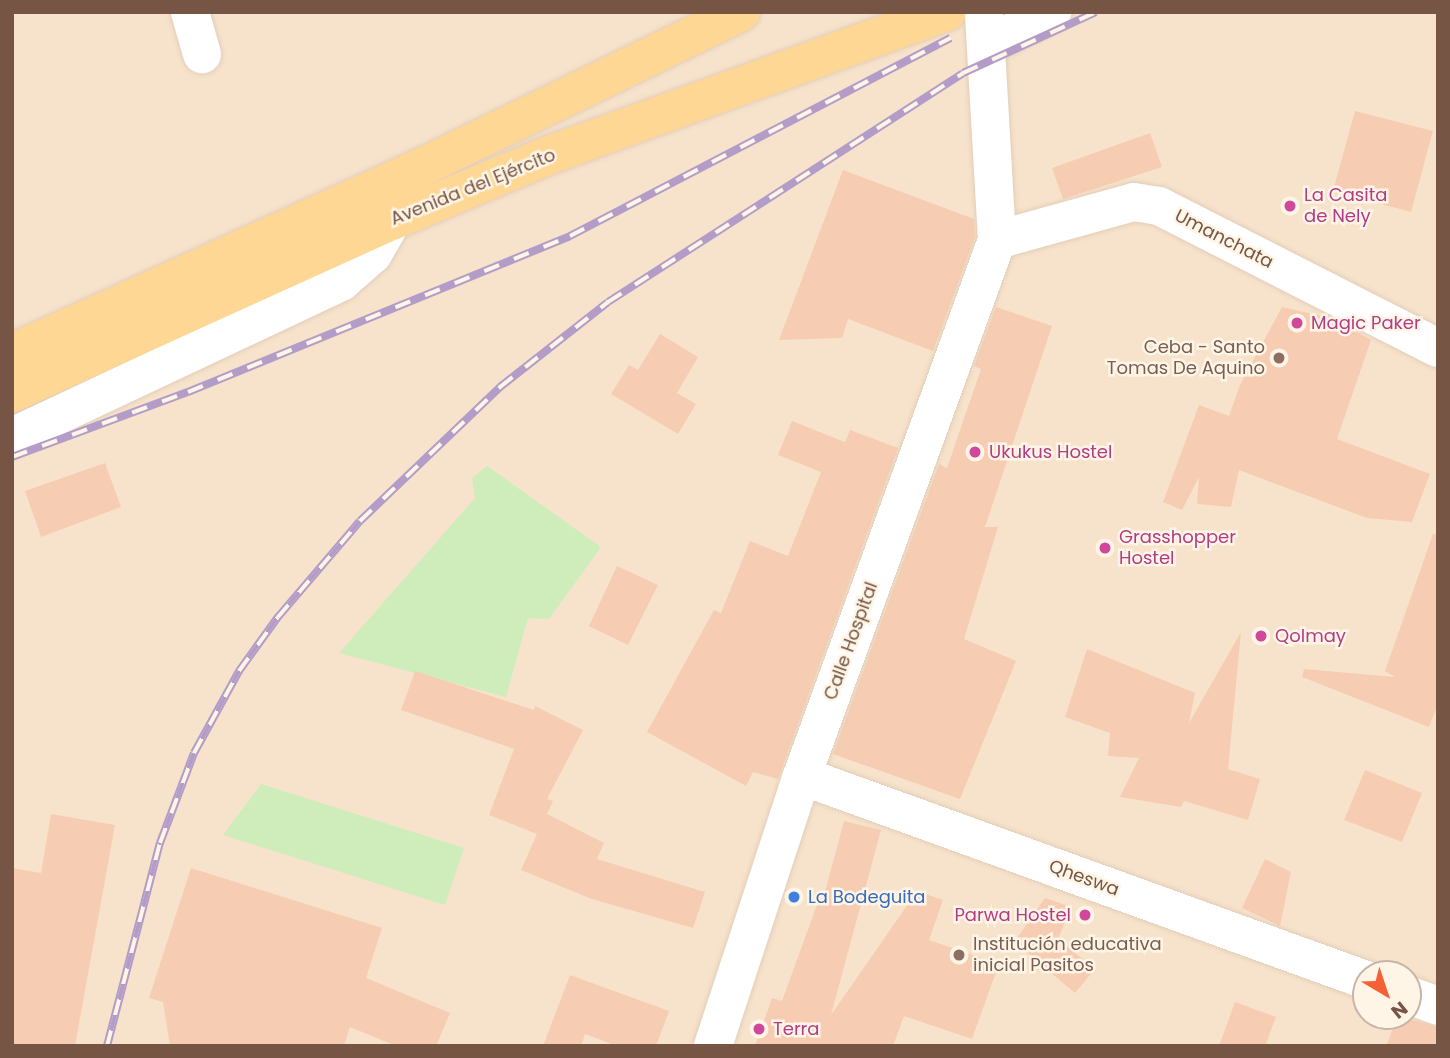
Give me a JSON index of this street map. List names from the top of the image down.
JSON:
{
  "streets": {
    "main road": ["Avenida del Ejército"],
    "street": ["Umanchata", "Calle Hospital", "Qheswa"]
  },
  "crossings": [
    ["Umanchata", "Calle Hospital"],
    ["Calle Hospital", "Qheswa"]
  ],
  "places": [
    "La Casita de Nely",
    "Magic Paker",
    "Ceba - Santo Tomas De Aquino",
    "Ukukus Hostel",
    "Grasshopper Hostel",
    "Qolmay",
    "La Bodeguita",
    "Parwa Hostel",
    "Institución educativa inicial Pasitos",
    "Terra"
  ],
  "north": "bottom right"
}
